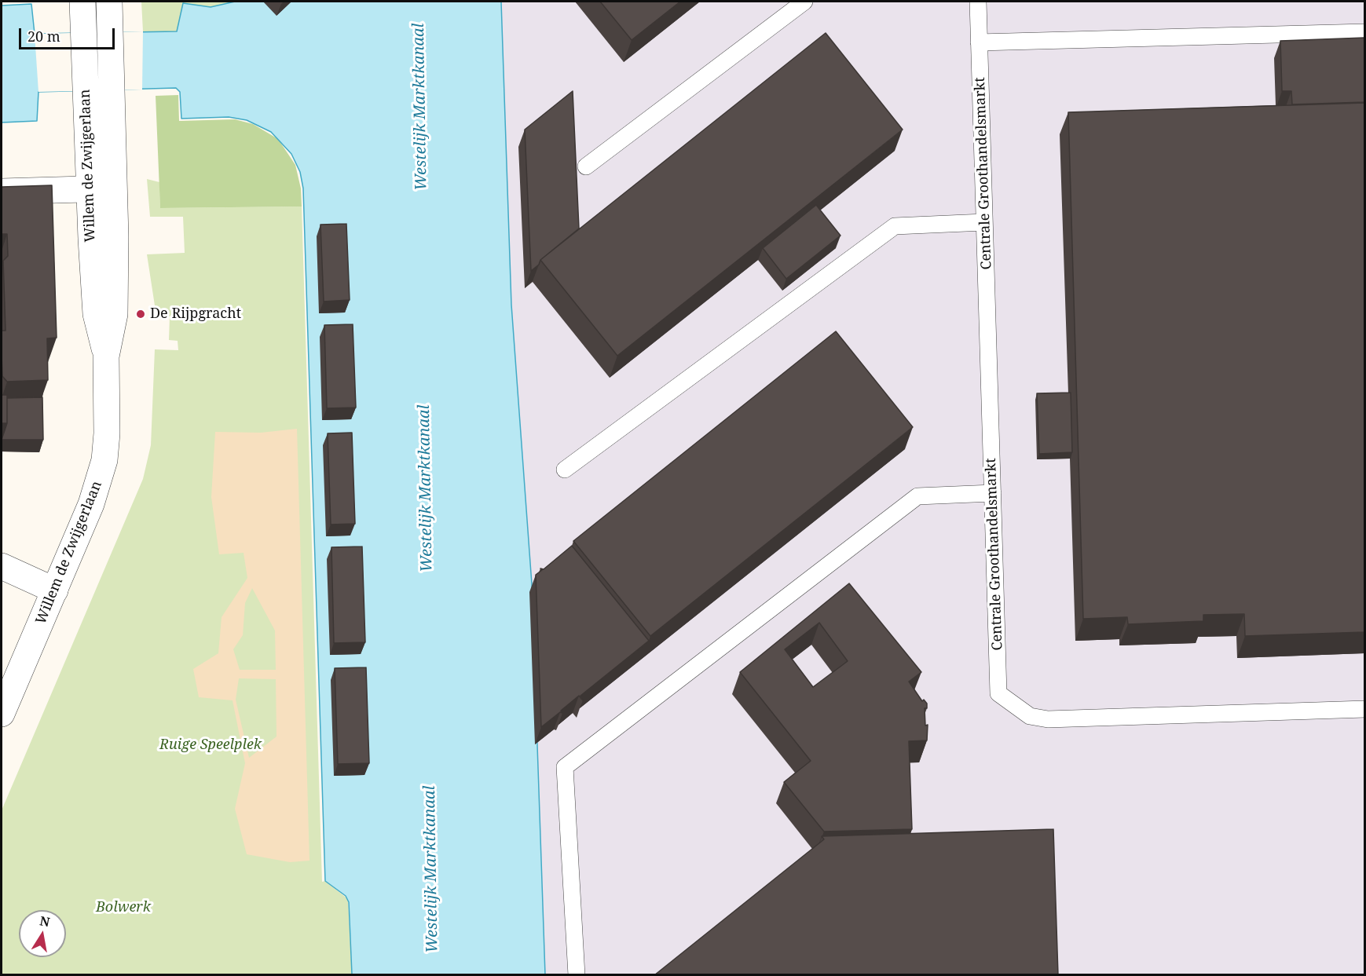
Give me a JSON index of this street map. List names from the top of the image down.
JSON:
{
  "streets": {
    "street": ["Willem de Zwijgerlaan"],
    "lane": ["Centrale Groothandelsmarkt"]
  },
  "water": ["Westelijk Marktkanaal"],
  "parks": ["Ruige Speelplek", "Bolwerk"],
  "places": ["De Rijpgracht"],
  "scale_bar": "20 m",
  "north": "top"
}
